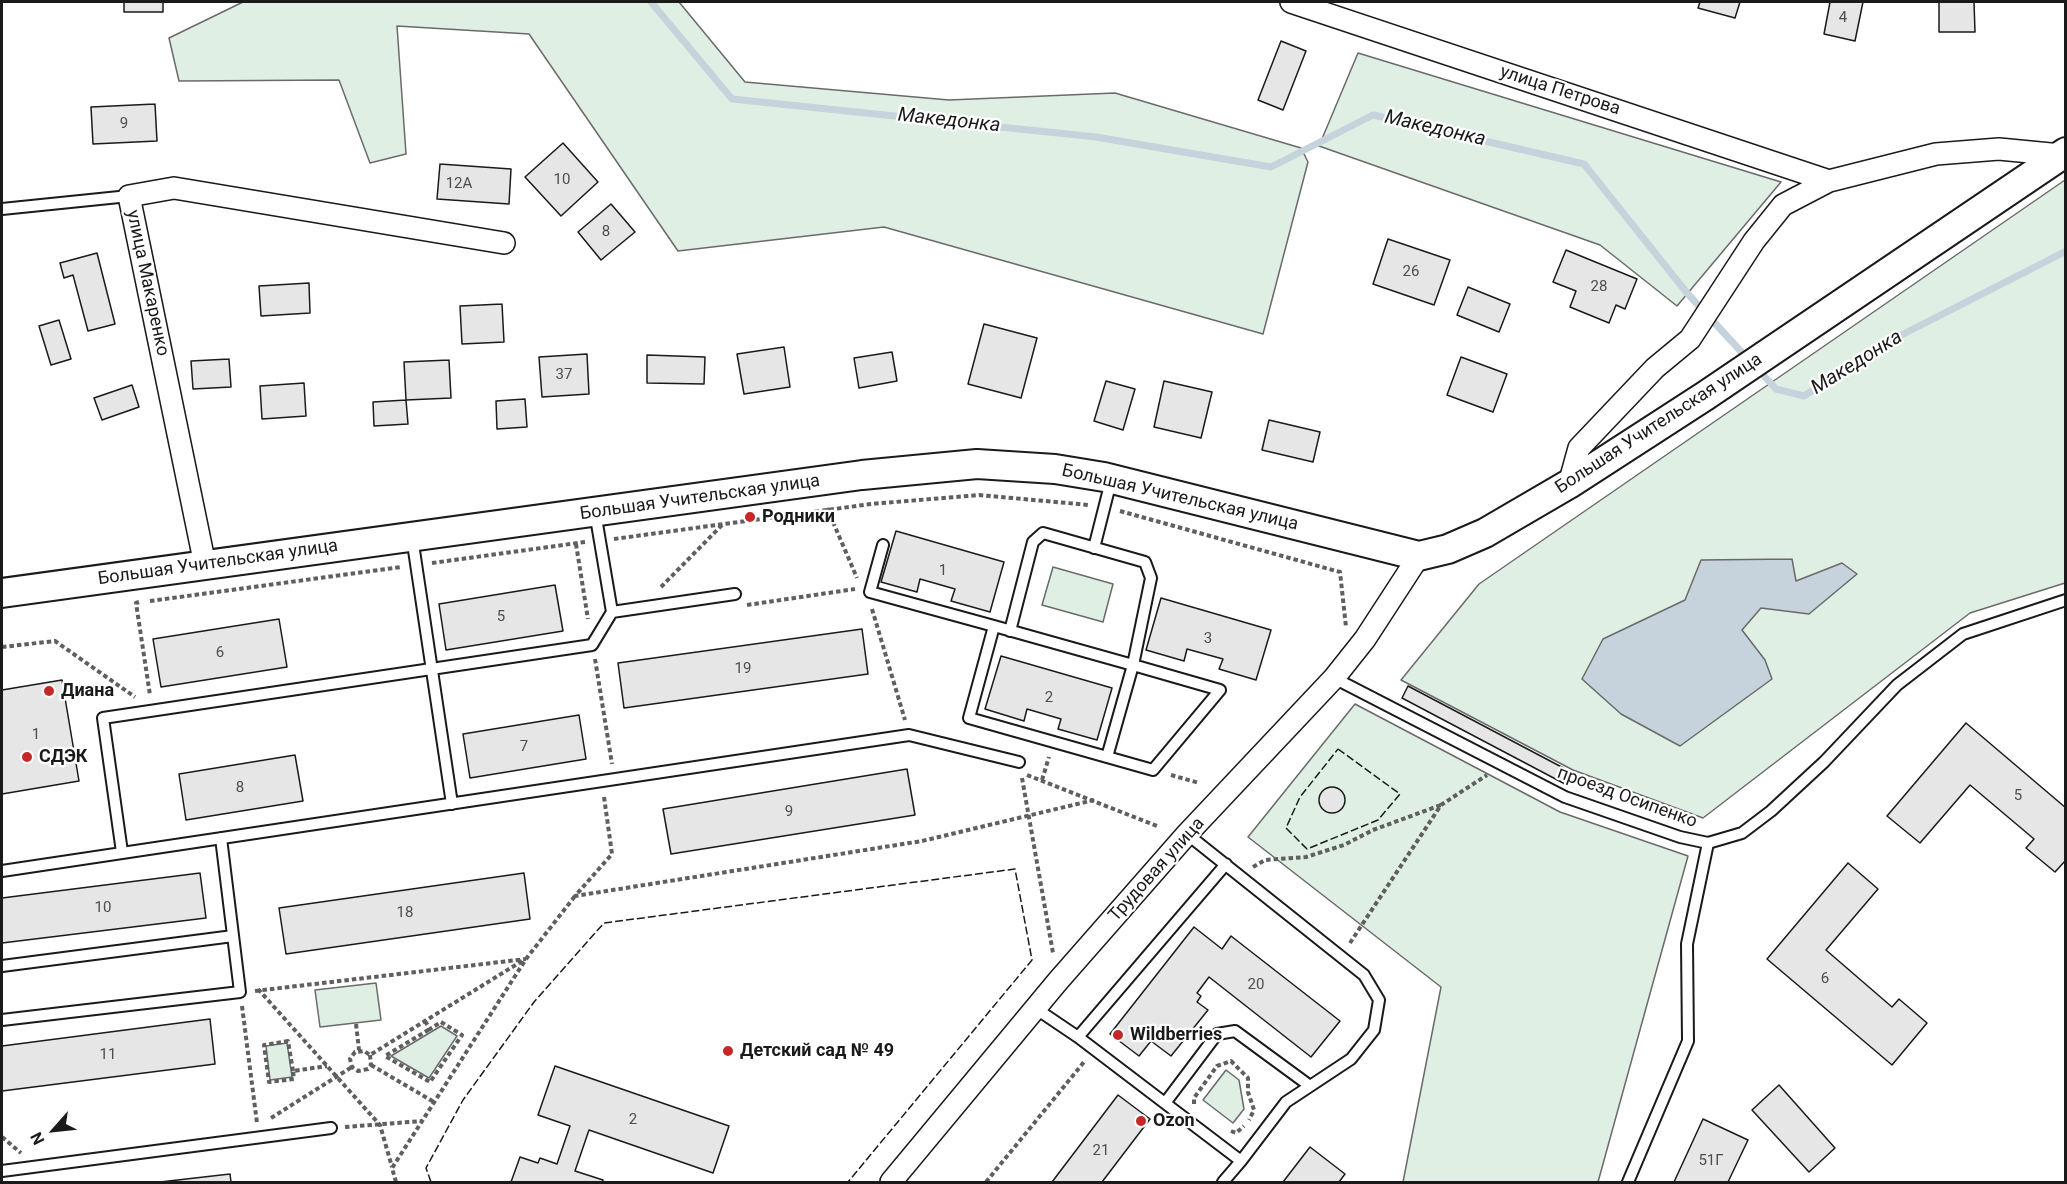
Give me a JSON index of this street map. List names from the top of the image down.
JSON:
{
  "streets": {
    "main road": ["Большая Учительская улица"],
    "street": ["улица Петрова", "улица Макаренко", "Трудовая улица"],
    "lane": ["проезд Осипенко"]
  },
  "crossings": [
    ["улица Макаренко", "Большая Учительская улица"],
    ["Большая Учительская улица", "Трудовая улица"],
    ["проезд Осипенко", "Трудовая улица"]
  ],
  "water": ["Македонка"],
  "places": [
    "Родники",
    "Диана",
    "СДЭК",
    "Wildberries",
    "Детский сад № 49",
    "Ozon"
  ],
  "house_numbers": [
    "4",
    "9",
    "10",
    "12А",
    "8",
    "26",
    "28",
    "37",
    "1",
    "5",
    "3",
    "6",
    "19",
    "2",
    "1",
    "7",
    "8",
    "5",
    "9",
    "10",
    "18",
    "6",
    "20",
    "11",
    "2",
    "21",
    "51Г"
  ],
  "north": "bottom left"
}
